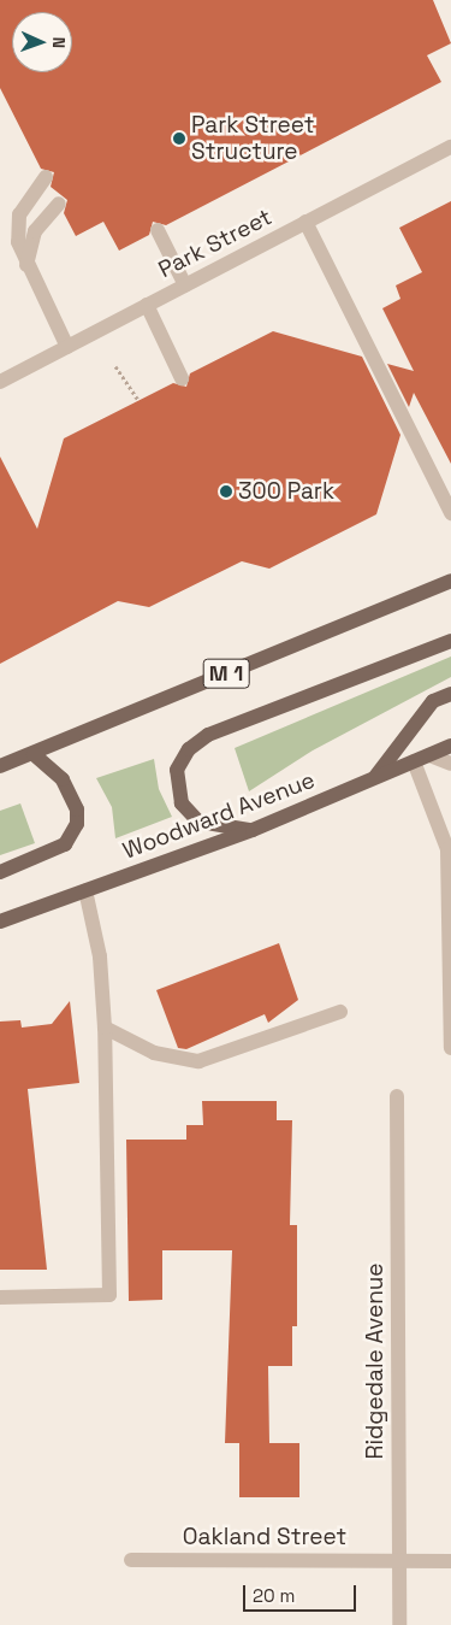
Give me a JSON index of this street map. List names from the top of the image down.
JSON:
{
  "streets": {
    "main road": ["M 1", "Woodward Avenue"],
    "street": ["Park Street", "Ridgedale Avenue", "Oakland Street"]
  },
  "crossings": [
    ["Ridgedale Avenue", "Oakland Street"]
  ],
  "places": ["Park Street Structure", "300 Park"],
  "scale_bar": "20 m",
  "north": "right"
}
